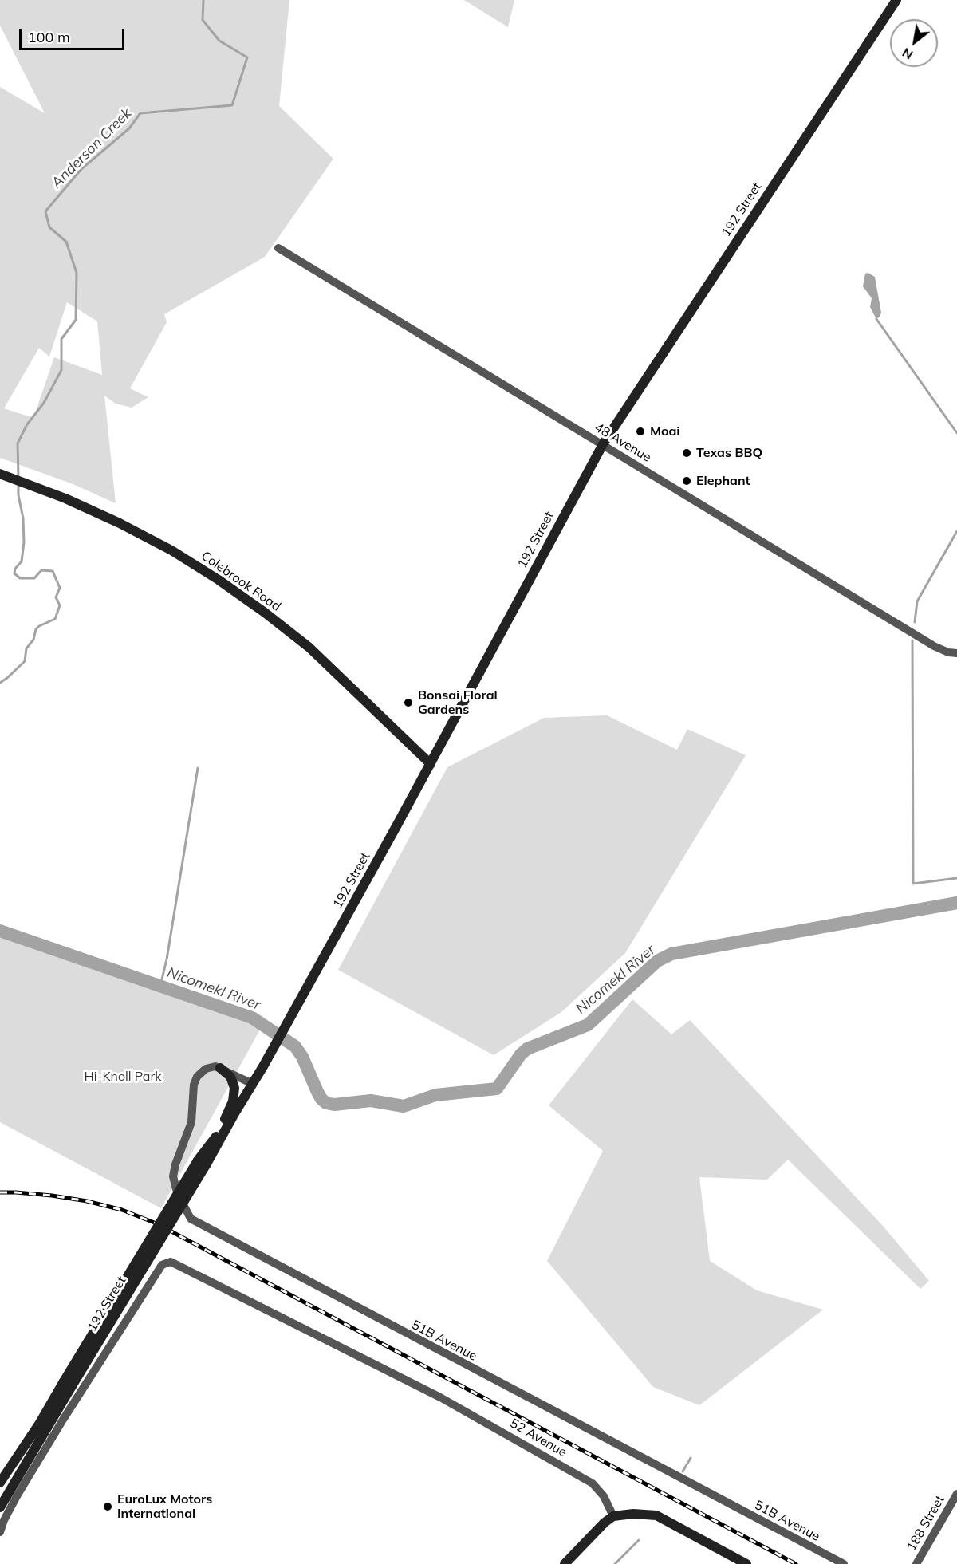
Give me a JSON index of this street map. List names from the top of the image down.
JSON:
{
  "streets": {
    "main road": ["192 Street", "Colebrook Road"],
    "street": [
      "48 Avenue",
      "51B Avenue",
      "52 Avenue",
      "188 Street"
    ]
  },
  "crossings": [
    ["192 Street", "48 Avenue"],
    ["192 Street", "Colebrook Road"]
  ],
  "water": ["Anderson Creek", "Nicomekl River"],
  "parks": ["Hi-Knoll Park"],
  "places": [
    "Moai",
    "Texas BBQ",
    "Elephant",
    "Bonsai Floral Gardens",
    "EuroLux Motors International"
  ],
  "scale_bar": "100 m",
  "north": "bottom left"
}
